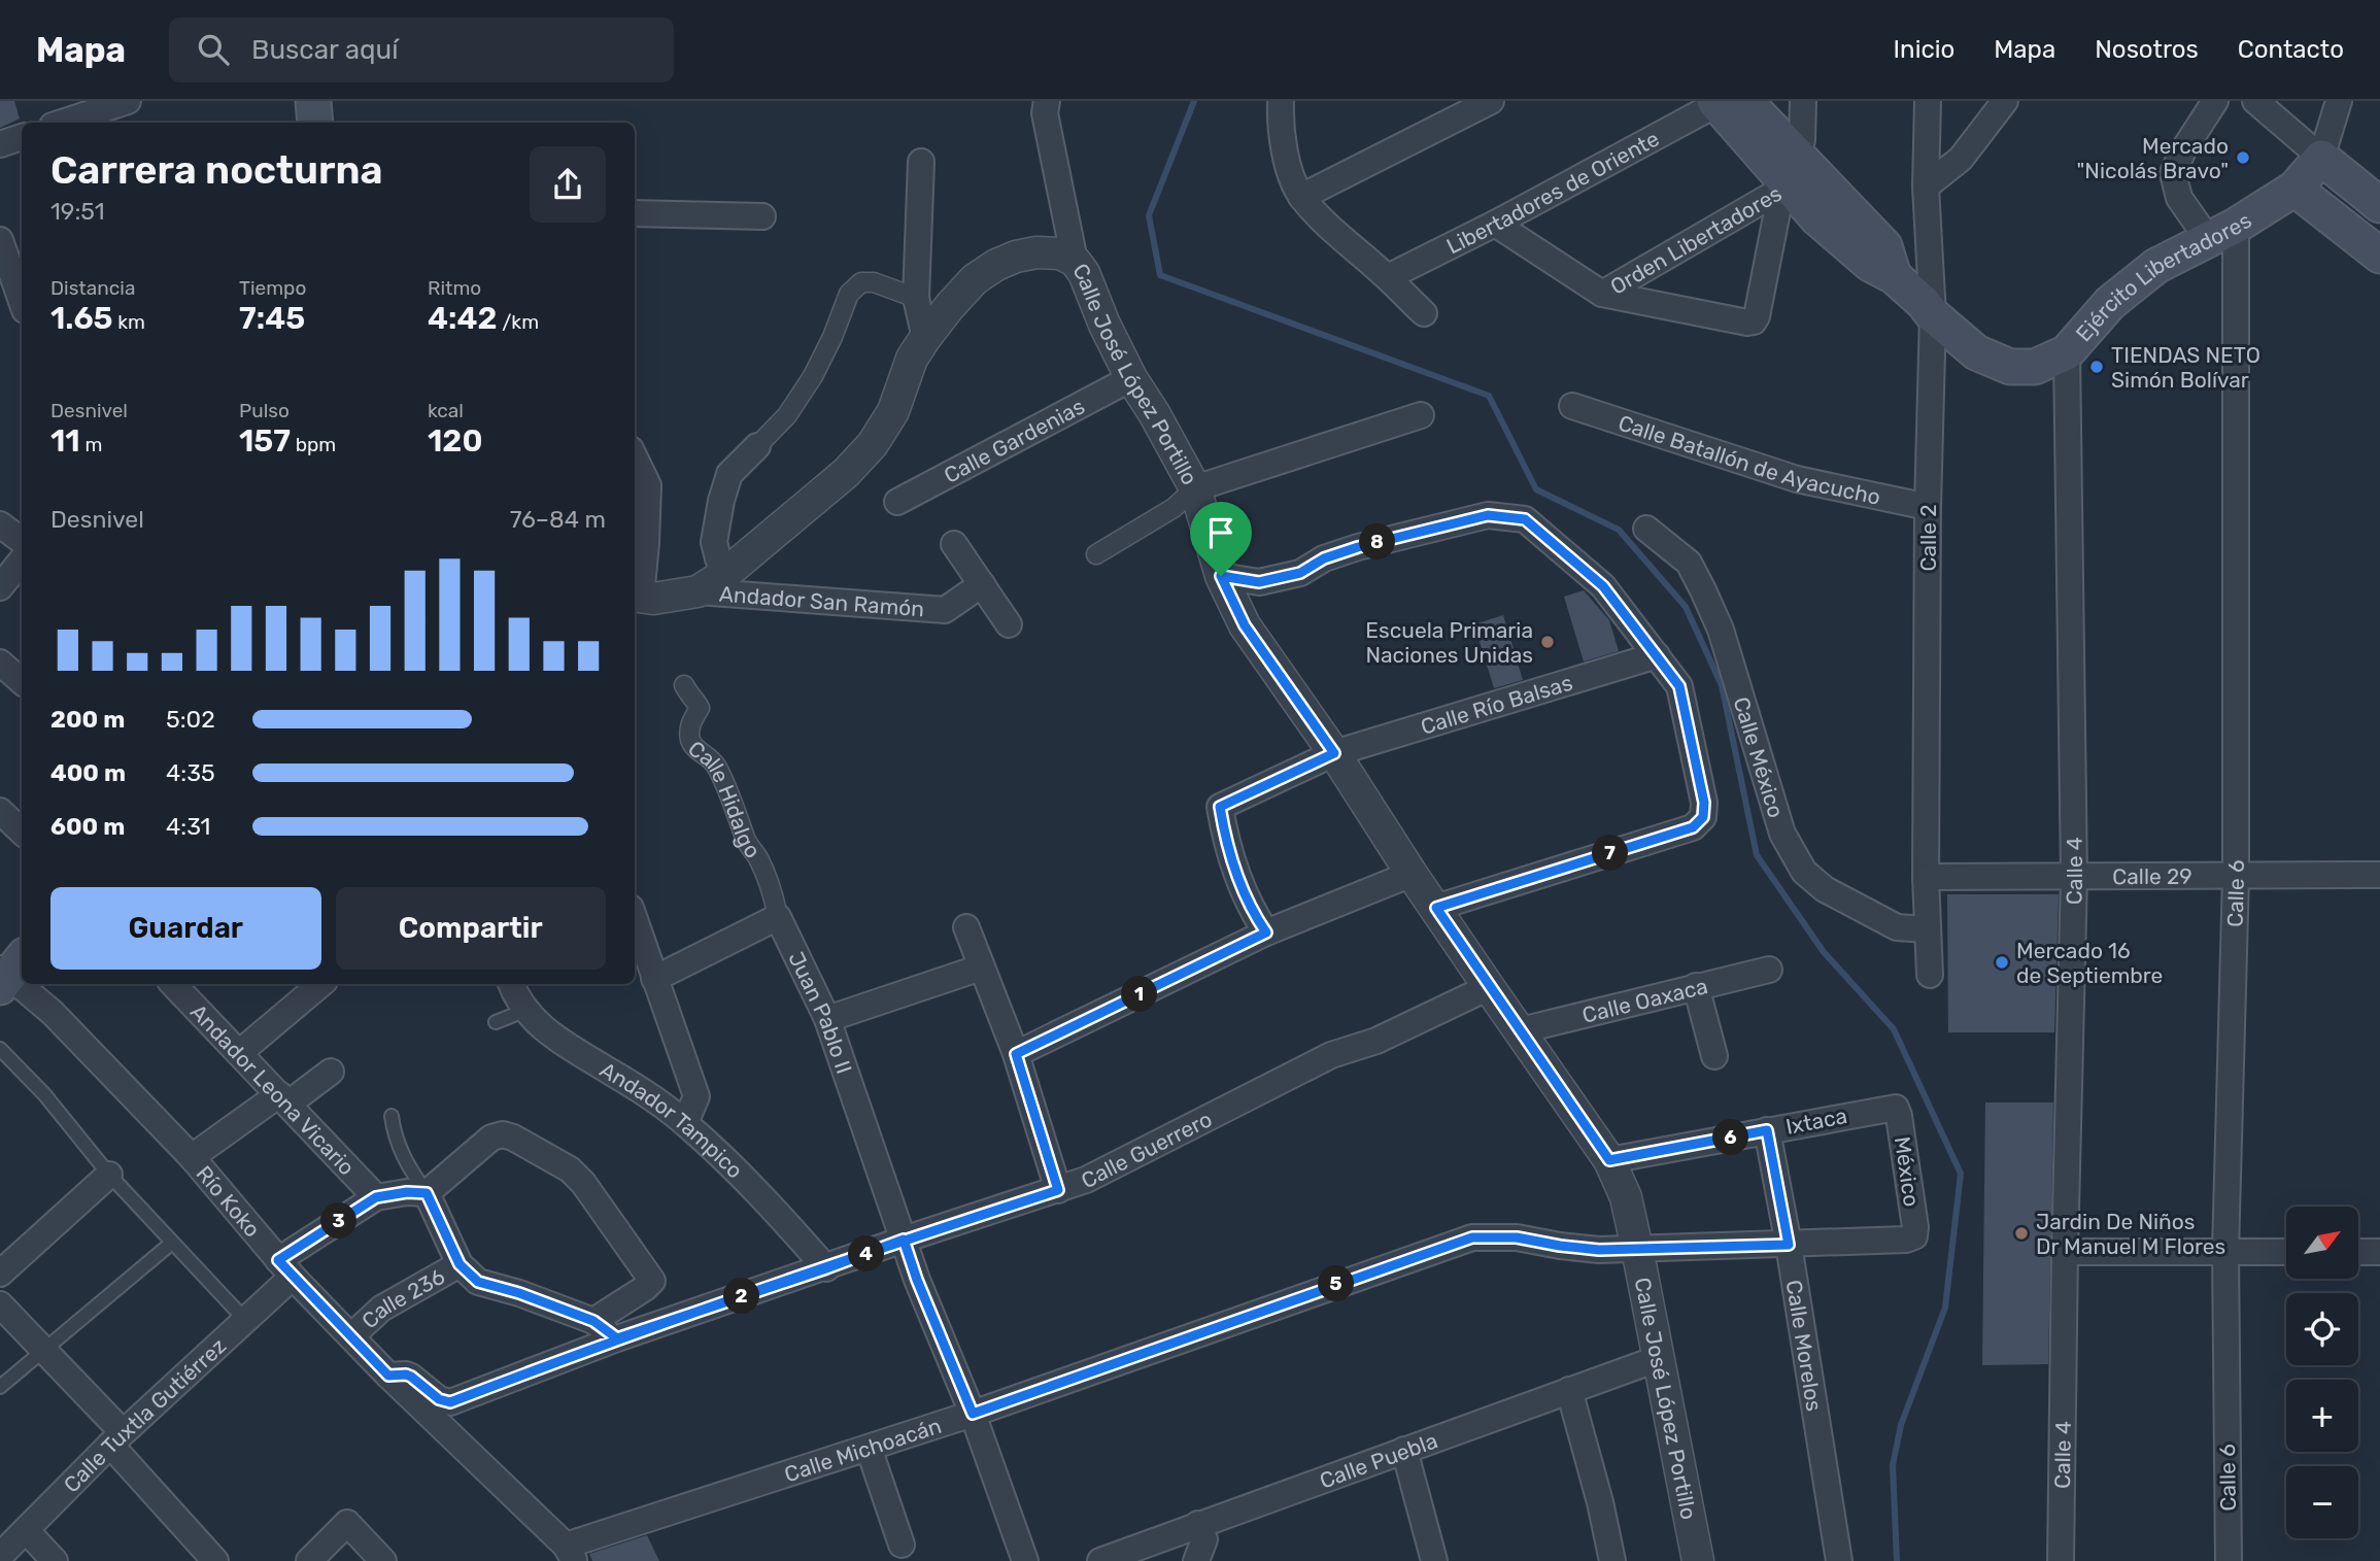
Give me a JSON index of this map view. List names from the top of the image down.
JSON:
{
  "streets": {
    "main road": ["Ejército Libertadores"],
    "street": [
      "Libertadores de Oriente",
      "Orden Libertadores",
      "Calle José López Portillo",
      "Calle Gardenias",
      "Calle Batallón de Ayacucho",
      "Calle 2",
      "Andador San Ramón",
      "Calle Río Balsas",
      "Calle México",
      "Calle Hidalgo",
      "Calle 4",
      "Calle 29",
      "Calle 6",
      "Calle Oaxaca",
      "Juan Pablo II",
      "Andador Leona Vicario",
      "Andador Tampico",
      "Ixtaca",
      "Calle Guerrero",
      "México",
      "Río Koko",
      "Calle 236",
      "Calle Morelos",
      "Calle Tuxtla Gutiérrez",
      "Calle Michoacán",
      "Calle Puebla"
    ]
  },
  "crossings": [
    ["Libertadores de Oriente", "Ejército Libertadores"],
    ["Orden Libertadores", "Ejército Libertadores"],
    ["Ejército Libertadores", "Calle 2"],
    ["Ejército Libertadores", "Calle 4"],
    ["Ejército Libertadores", "Calle 6"],
    ["Calle José López Portillo", "Calle Gardenias"],
    ["Calle José López Portillo", "Andador San Ramón"],
    ["Calle José López Portillo", "Calle Río Balsas"],
    ["Calle José López Portillo", "Calle Oaxaca"],
    ["Calle José López Portillo", "Ixtaca"],
    ["Calle José López Portillo", "Calle Guerrero"],
    ["Calle José López Portillo", "Calle Michoacán"],
    ["Calle José López Portillo", "Calle Puebla"],
    ["Calle Batallón de Ayacucho", "Calle 2"],
    ["Calle 2", "Calle México"],
    ["Calle 2", "Calle 29"],
    ["Calle Hidalgo", "Juan Pablo II"],
    ["Calle 4", "Calle 29"],
    ["Calle 29", "Calle 6"],
    ["Juan Pablo II", "Calle Guerrero"],
    ["Juan Pablo II", "Calle Michoacán"],
    ["Andador Leona Vicario", "Calle Tuxtla Gutiérrez"],
    ["Andador Tampico", "Calle Guerrero"],
    ["Ixtaca", "México"],
    ["Ixtaca", "Calle Morelos"],
    ["Calle Guerrero", "Río Koko"],
    ["México", "Calle Michoacán"],
    ["Río Koko", "Calle 236"],
    ["Río Koko", "Calle Tuxtla Gutiérrez"],
    ["Río Koko", "Calle Michoacán"],
    ["Calle Morelos", "Calle Michoacán"]
  ],
  "places": [
    "Mercado \"Nicolás Bravo\"",
    "TIENDAS NETO Simón Bolívar",
    "Escuela Primaria Naciones Unidas",
    "Mercado 16 de Septiembre",
    "Jardin De Niños Dr Manuel M Flores"
  ],
  "north": "top right",
  "page": {
    "header": "Mapa",
    "search": "Buscar aquí",
    "nav": [
      "Inicio",
      "Mapa",
      "Nosotros",
      "Contacto"
    ],
    "heading": ["Carrera nocturna", "19:51"],
    "stats": [
      ["Distancia", "1.65 km"],
      ["Tiempo", "7:45"],
      ["Ritmo", "4:42 /km"],
      ["Desnivel", "11 m"],
      ["Pulso", "157 bpm"],
      ["kcal", "120"]
    ],
    "chart": ["Desnivel", "76–84 m"],
    "pins": [
      "8",
      "7",
      "1",
      "6",
      "3",
      "4",
      "5",
      "2"
    ],
    "list": [
      {
        "name": "200 m",
        "note": "5:02"
      },
      {
        "name": "400 m",
        "note": "4:35"
      },
      {
        "name": "600 m",
        "note": "4:31"
      }
    ],
    "buttons": ["Guardar", "Compartir"],
    "map_buttons": ["+", "−"]
  }
}
